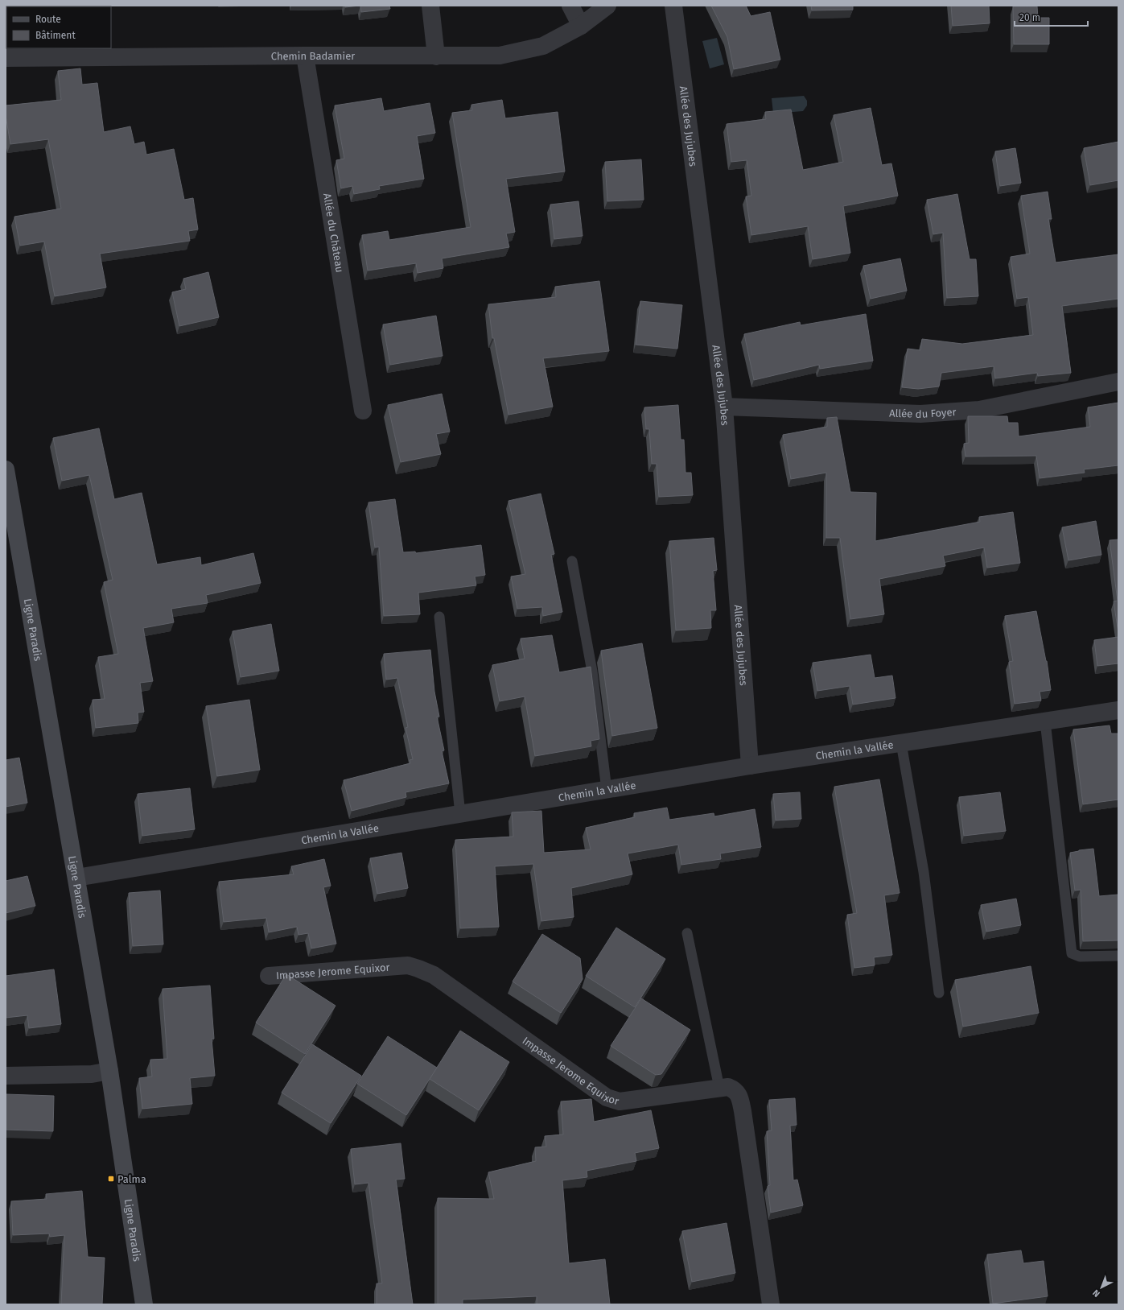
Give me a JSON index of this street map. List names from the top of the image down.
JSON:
{
  "streets": {
    "main road": ["Ligne Paradis"],
    "street": [
      "Chemin Badamier",
      "Allée des Jujubes",
      "Allée du Château",
      "Allée du Foyer",
      "Chemin la Vallée",
      "Impasse Jerome Equixor"
    ]
  },
  "crossings": [
    ["Chemin Badamier", "Allée du Château"],
    ["Allée des Jujubes", "Allée du Foyer"],
    ["Allée des Jujubes", "Chemin la Vallée"],
    ["Ligne Paradis", "Chemin la Vallée"]
  ],
  "places": {
    "transit": ["Palma"]
  },
  "legend": ["Route", "Bâtiment"],
  "scale_bar": "20 m",
  "north": "bottom left"
}
